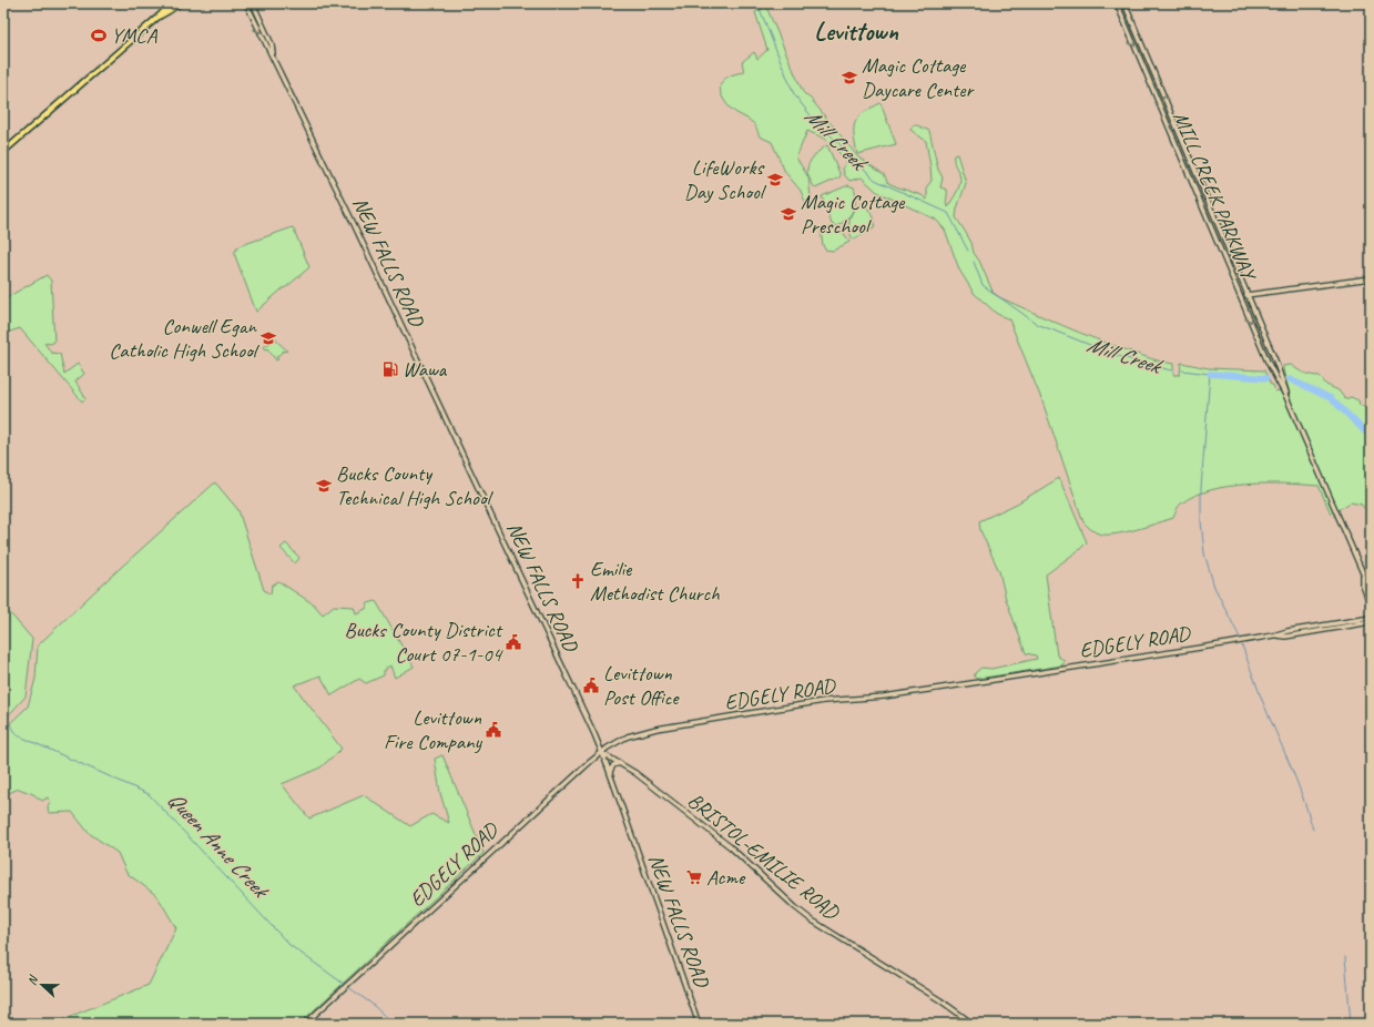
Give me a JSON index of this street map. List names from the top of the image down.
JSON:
{
  "streets": {
    "main road": [
      "MILL CREEK PARKWAY",
      "NEW FALLS ROAD",
      "EDGELY ROAD",
      "BRISTOL-EMILIE ROAD"
    ]
  },
  "crossings": [
    ["NEW FALLS ROAD", "EDGELY ROAD"],
    ["NEW FALLS ROAD", "BRISTOL-EMILIE ROAD"],
    ["EDGELY ROAD", "BRISTOL-EMILIE ROAD"]
  ],
  "districts": ["Levittown"],
  "water": ["Mill Creek", "Queen Anne Creek"],
  "places": {
    "sports": ["YMCA"],
    "school or university": [
      "Magic Cottage Daycare Center",
      "LifeWorks Day School",
      "Magic Cottage Preschool",
      "Conwell Egan Catholic High School",
      "Bucks County Technical High School"
    ],
    "fuel station": ["Wawa"],
    "church": ["Emilie Methodist Church"],
    "public building": ["Bucks County District Court 07-1-04", "Levittown Post Office", "Levittown Fire Company"],
    "supermarket": ["Acme"]
  },
  "north": "left"
}
